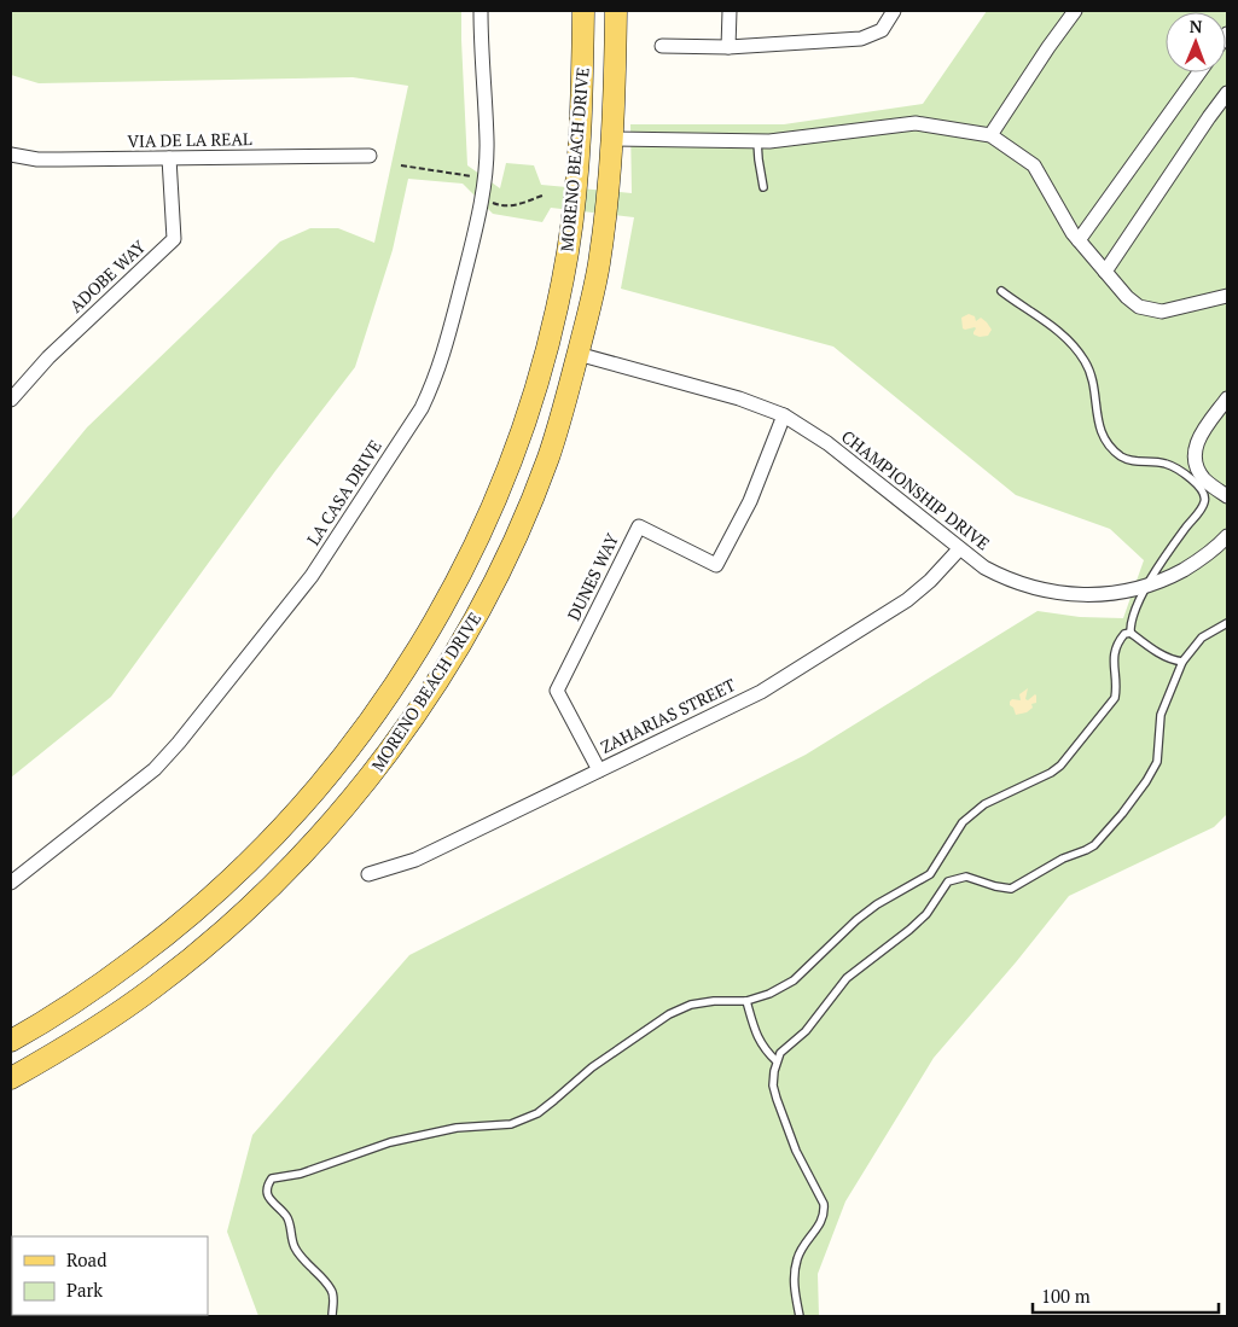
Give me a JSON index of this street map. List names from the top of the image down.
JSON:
{
  "streets": {
    "main road": ["MORENO BEACH DRIVE"],
    "street": [
      "VIA DE LA REAL",
      "ADOBE WAY",
      "CHAMPIONSHIP DRIVE",
      "LA CASA DRIVE",
      "DUNES WAY",
      "ZAHARIAS STREET"
    ]
  },
  "crossings": [
    ["VIA DE LA REAL", "ADOBE WAY"],
    ["MORENO BEACH DRIVE", "CHAMPIONSHIP DRIVE"],
    ["CHAMPIONSHIP DRIVE", "DUNES WAY"],
    ["CHAMPIONSHIP DRIVE", "ZAHARIAS STREET"],
    ["DUNES WAY", "ZAHARIAS STREET"]
  ],
  "legend": ["Road", "Park"],
  "scale_bar": "100 m",
  "north": "top"
}
